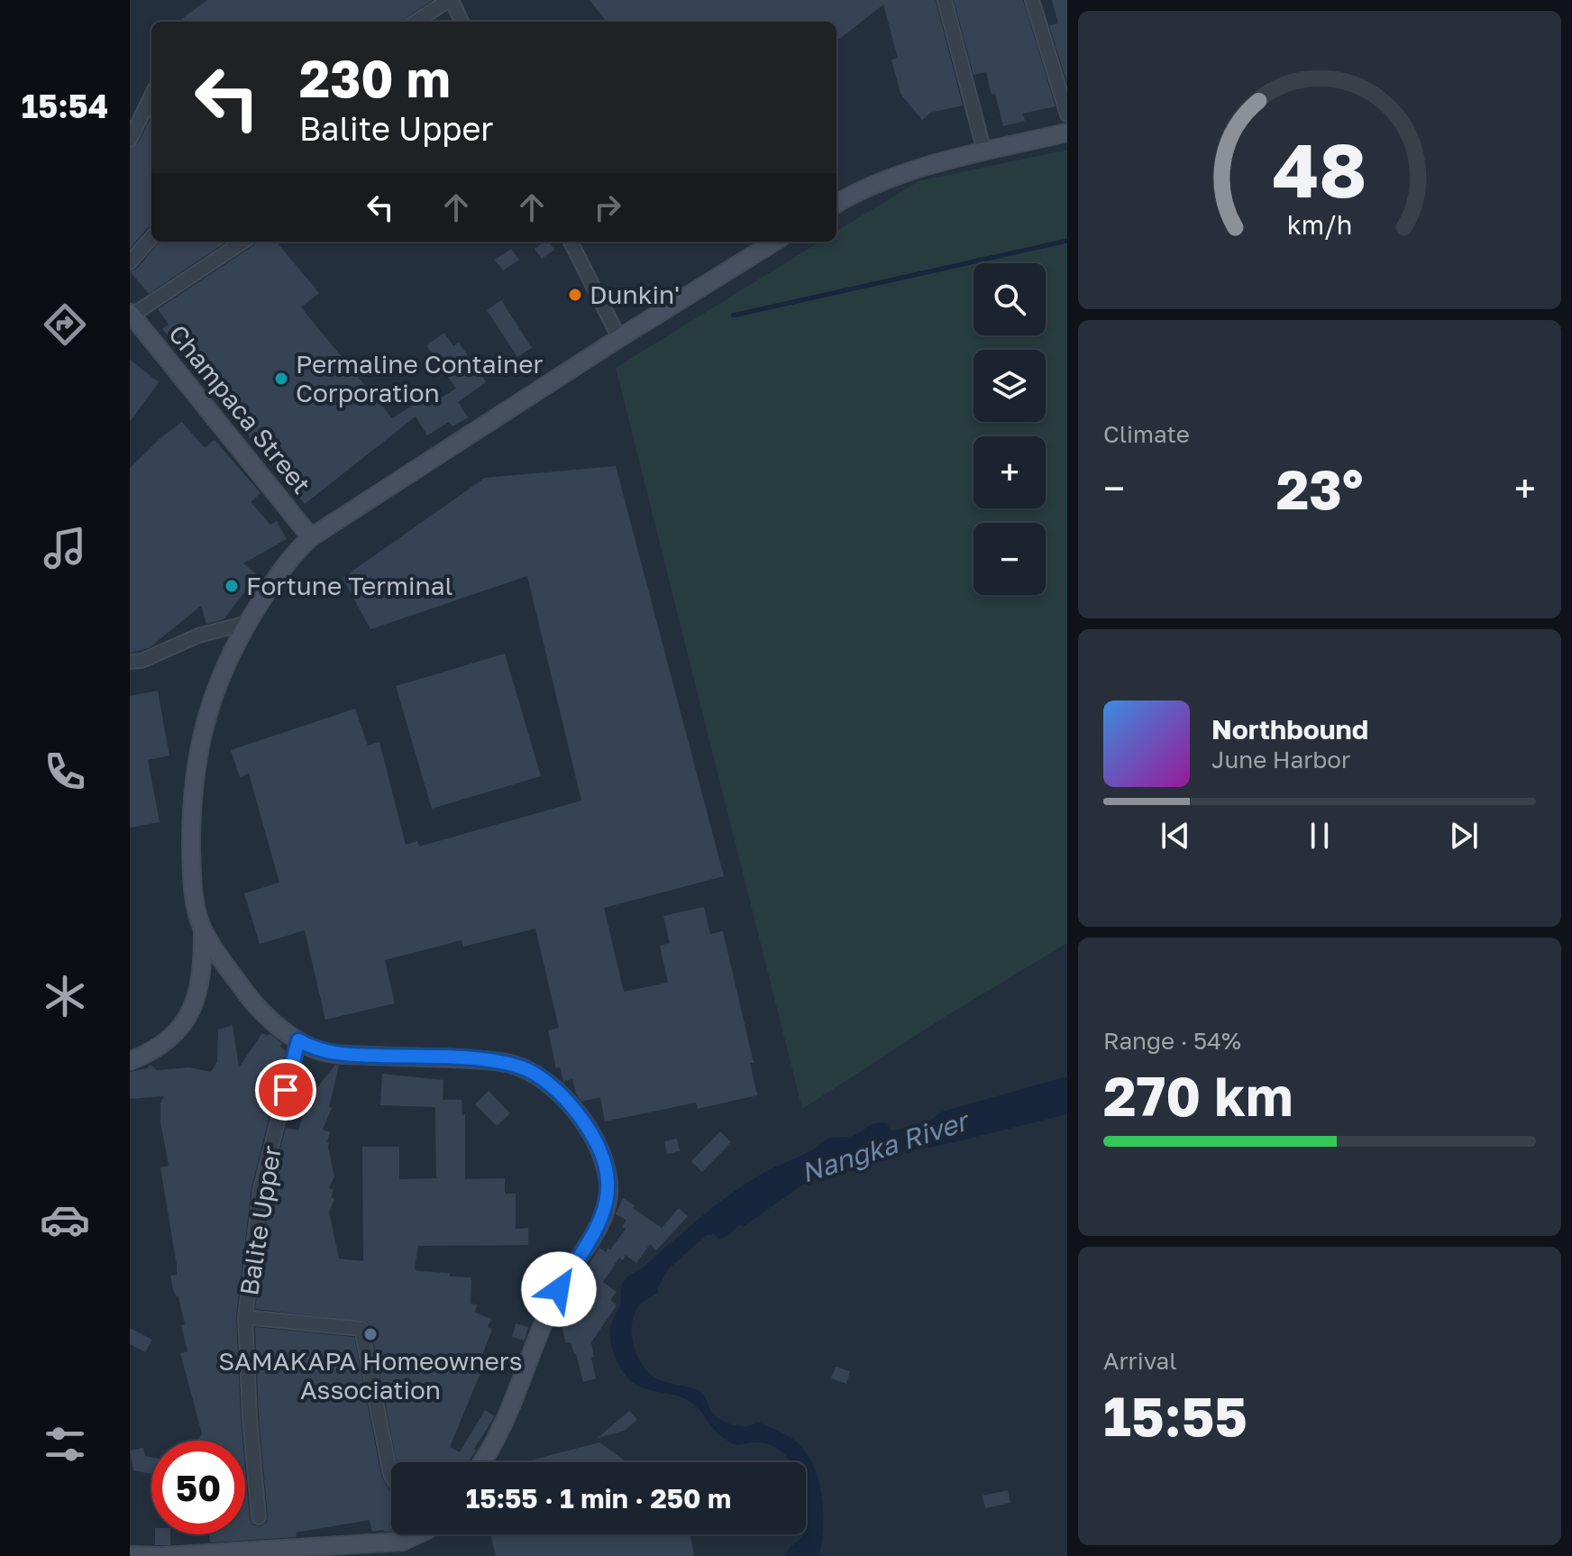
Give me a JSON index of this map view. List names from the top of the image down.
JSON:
{
  "streets": {
    "main road": ["Champaca Street"],
    "street": ["Balite Upper"]
  },
  "water": ["Nangka River"],
  "places": [
    "Dunkin'",
    "Permaline Container Corporation",
    "Fortune Terminal",
    "SAMAKAPA Homeowners Association"
  ],
  "page": {
    "tabs": "15:54",
    "turn": ["230 m", "Balite Upper"],
    "map_buttons": ["+", "−"],
    "tile": [
      "Climate",
      ["Range · 54%", "270 km"],
      ["Arrival", "15:55"]
    ],
    "heat": ["−", "23°", "+"],
    "song": ["Northbound", "June Harbor"],
    "limit": "50",
    "trip": "15:55 · 1 min · 250 m",
    "gauge": ["48", "km/h"]
  }
}
